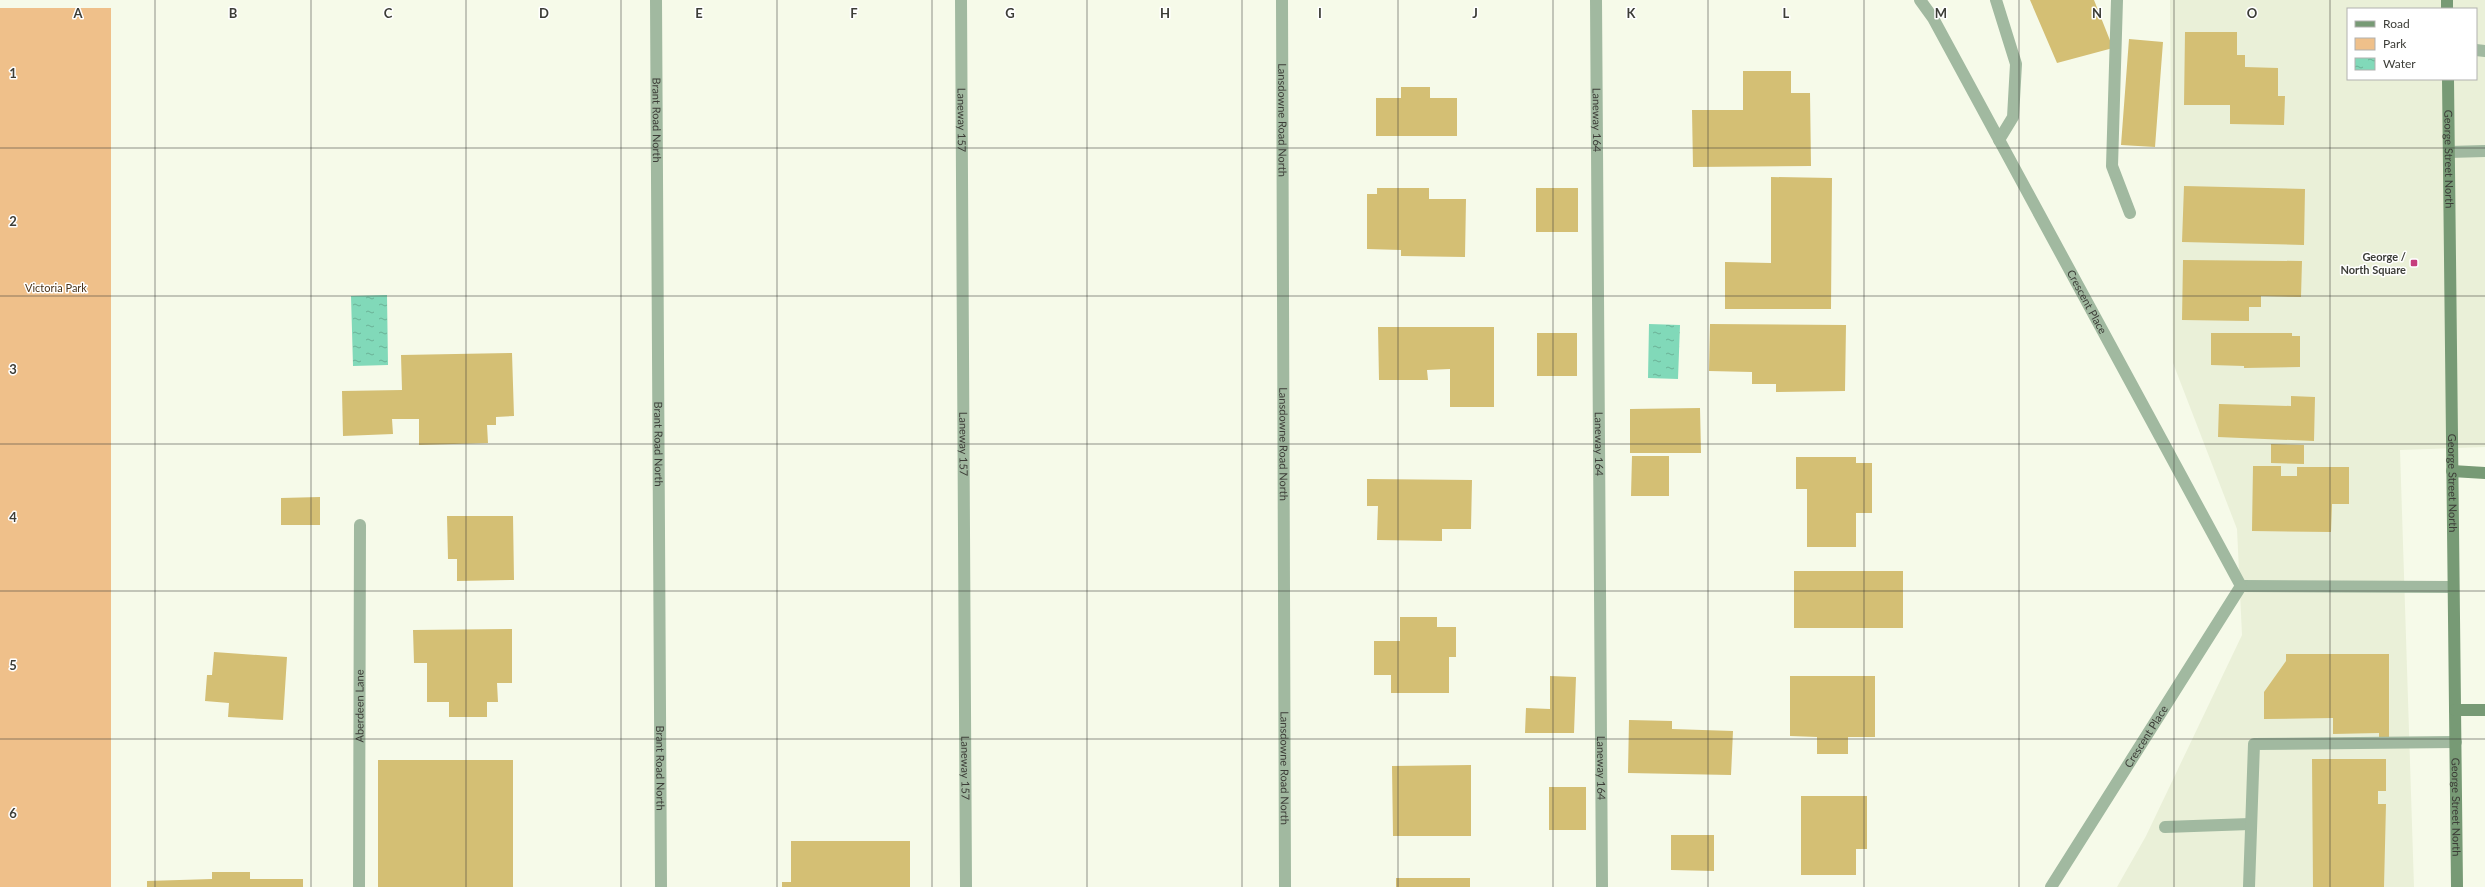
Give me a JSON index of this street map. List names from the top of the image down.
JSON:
{
  "streets": {
    "main road": ["George Street North"],
    "street": [
      "Brant Road North",
      "Laneway 157",
      "Lansdowne Road North",
      "Laneway 164",
      "Crescent Place",
      "Aberdeen Lane"
    ]
  },
  "parks": ["Victoria Park"],
  "places": {
    "transit": ["George / North Square"]
  },
  "legend": ["Road", "Park", "Water"],
  "grid": {
    "columns": [
      "A",
      "B",
      "C",
      "D",
      "E",
      "F",
      "G",
      "H",
      "I",
      "J",
      "K",
      "L",
      "M",
      "N",
      "O"
    ],
    "rows": [
      "1",
      "2",
      "3",
      "4",
      "5",
      "6"
    ]
  }
}
